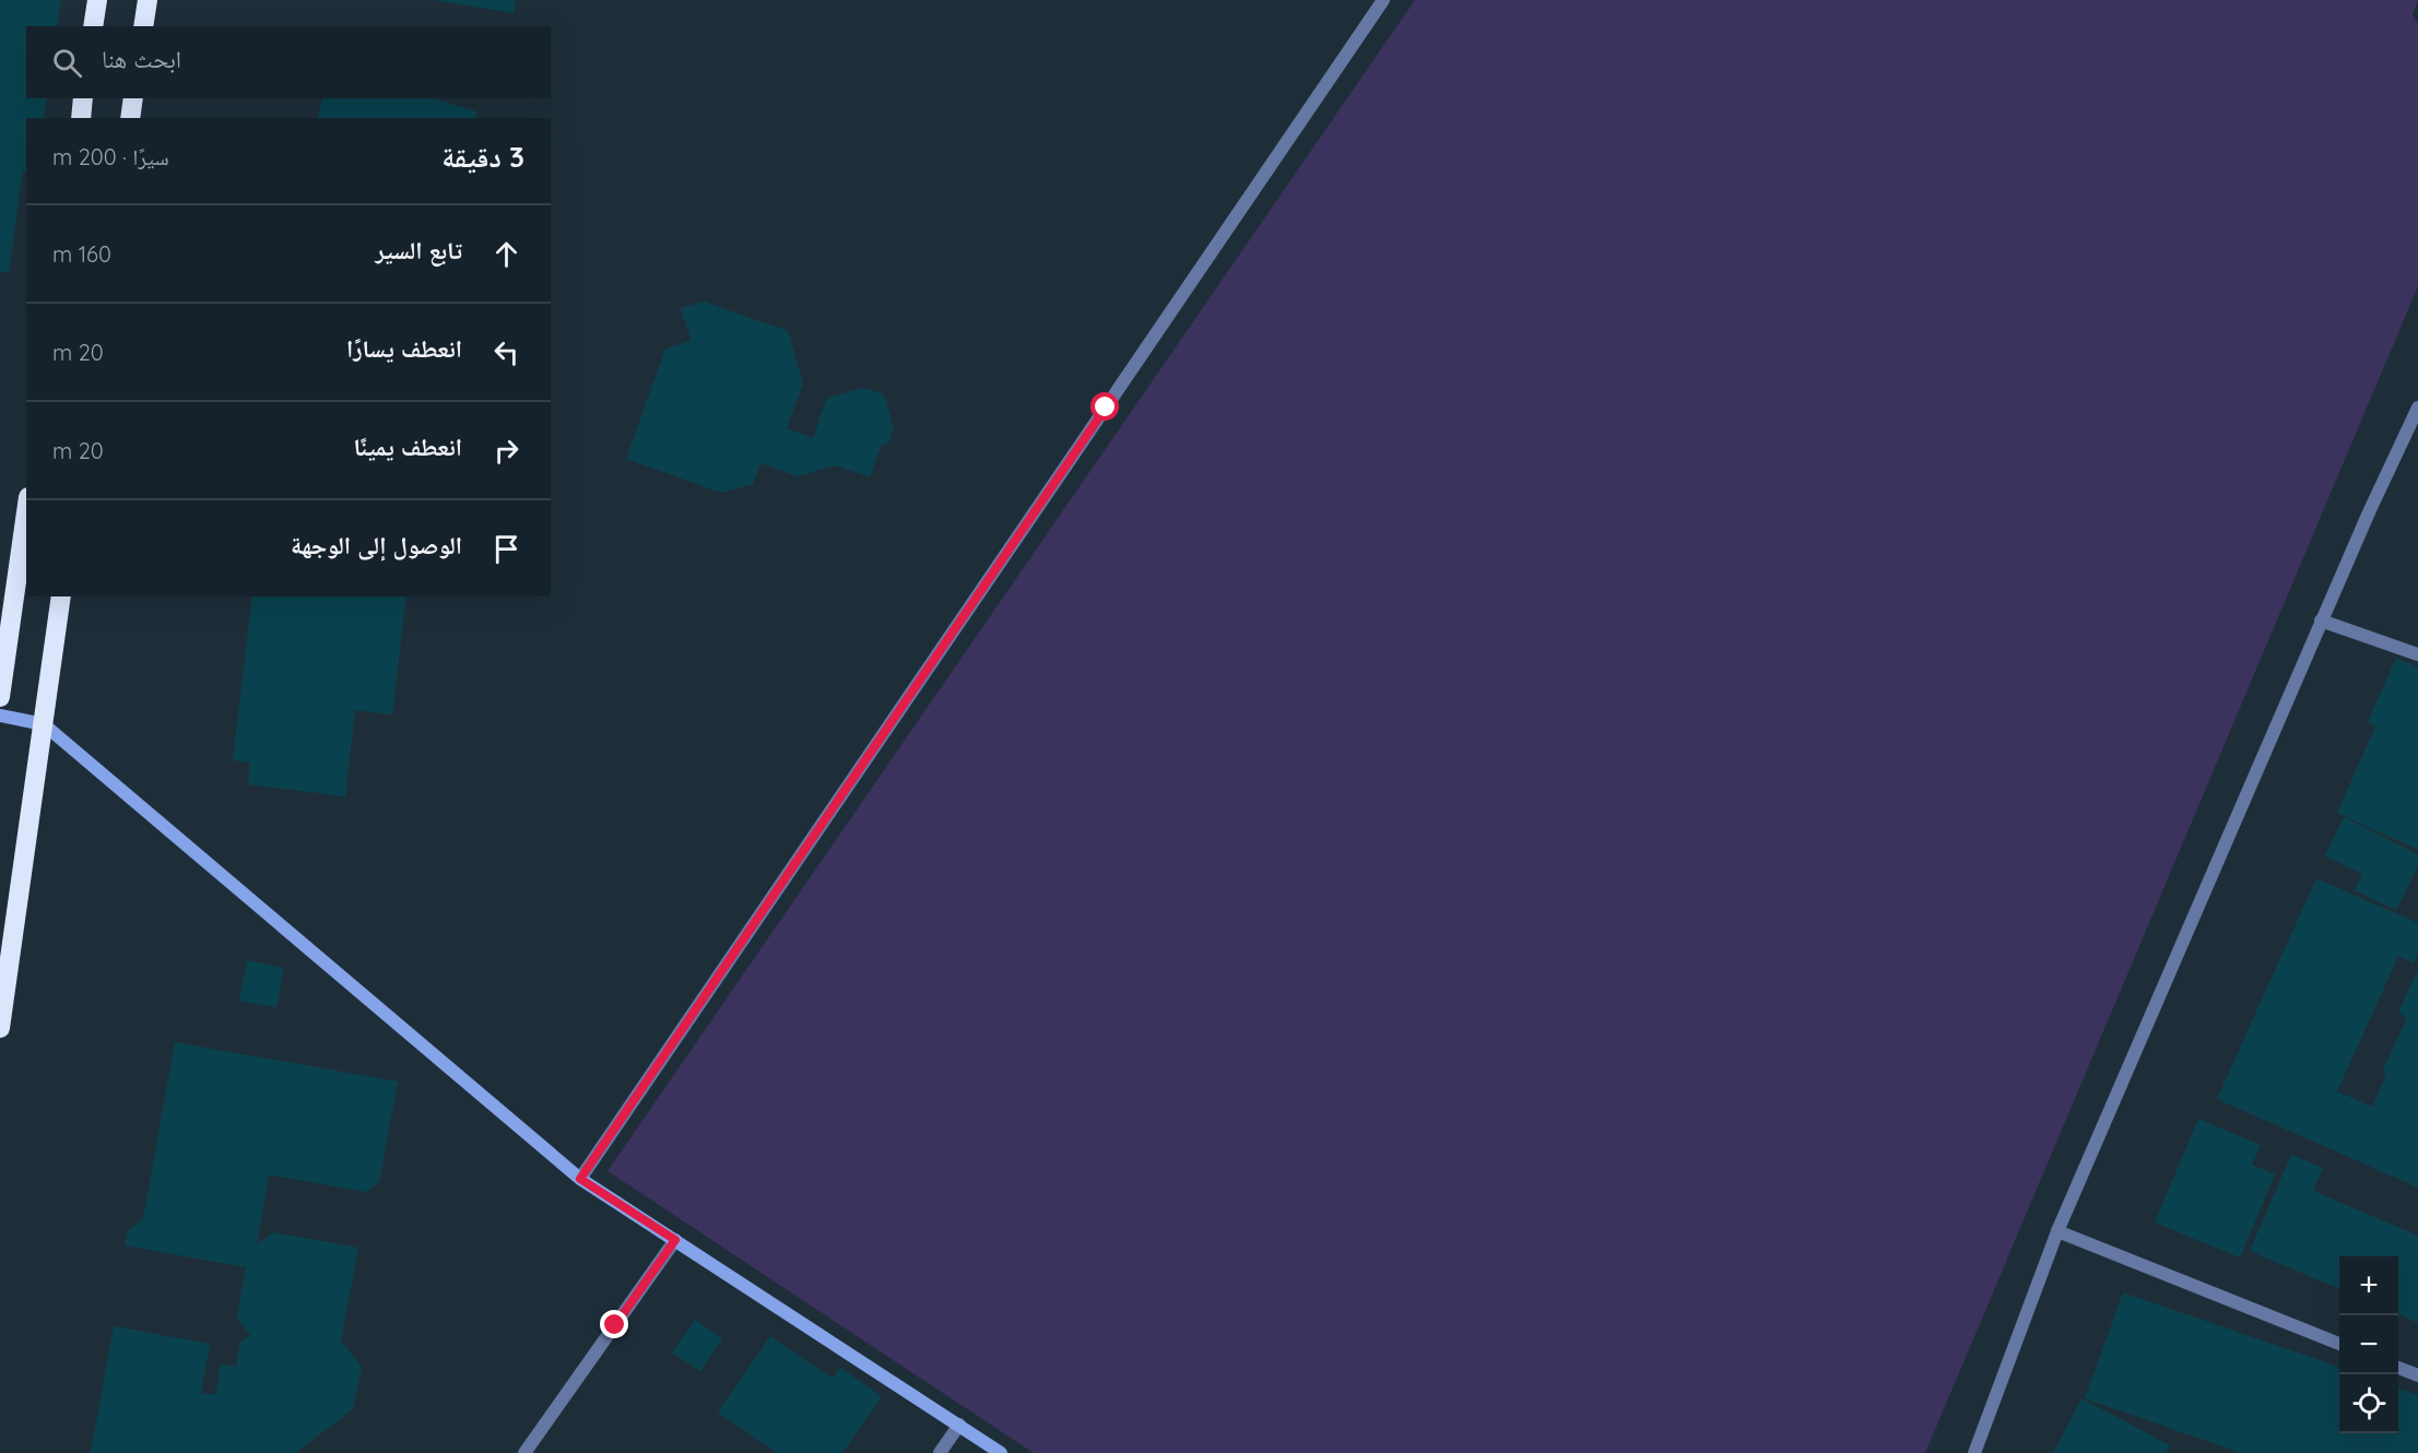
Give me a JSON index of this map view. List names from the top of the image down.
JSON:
{
  "page": {
    "search": "ابحث هنا",
    "heading": ["3 دقيقة", "سيرًا · 200 m"],
    "list": [
      ["تابع السير", "160 m"],
      ["انعطف يسارًا", "20 m"],
      ["انعطف يمينًا", "20 m"],
      "الوصول إلى الوجهة"
    ],
    "map_buttons": ["+", "−"]
  }
}
